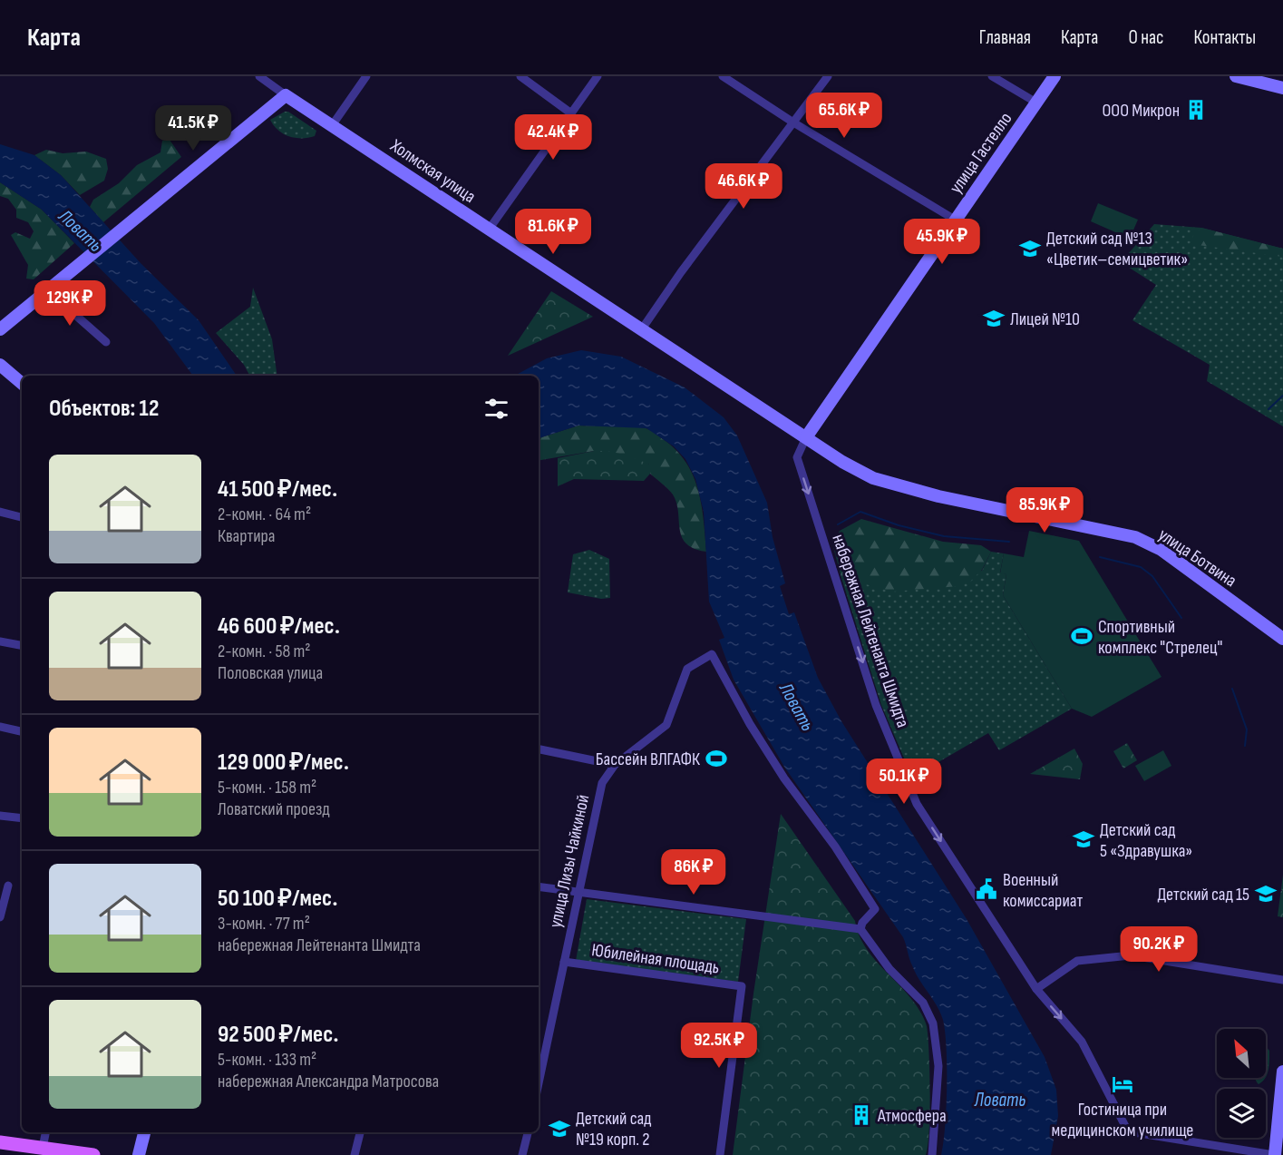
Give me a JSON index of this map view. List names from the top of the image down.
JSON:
{
  "streets": {
    "main road": ["улица Гастелло", "Холмская улица", "улица Ботвина"],
    "street": ["набережная Лейтенанта Шмидта", "улица Лизы Чайкиной", "Юбилейная площадь"]
  },
  "crossings": [
    ["улица Гастелло", "Холмская улица"],
    ["улица Гастелло", "улица Ботвина"],
    ["улица Гастелло", "набережная Лейтенанта Шмидта"],
    ["Холмская улица", "улица Ботвина"],
    ["Холмская улица", "набережная Лейтенанта Шмидта"],
    ["улица Ботвина", "набережная Лейтенанта Шмидта"],
    ["улица Лизы Чайкиной", "Юбилейная площадь"]
  ],
  "one_way": ["набережная Лейтенанта Шмидта"],
  "water": ["Ловать"],
  "places": {
    "building": ["ООО Микрон", "Атмосфера"],
    "school or university": [
      "Детский сад №13 «Цветик–семицветик»",
      "Лицей №10",
      "Детский сад 5 «Здравушка»",
      "Детский сад 15",
      "Детский сад №19 корп. 2"
    ],
    "sports": ["Спортивный комплекс \"Стрелец\"", "Бассейн ВЛГАФК"],
    "public building": ["Военный комиссариат"],
    "hotel": ["Гостиница при медицинском училище"]
  },
  "north": "top left",
  "page": {
    "header": "Карта",
    "nav": [
      "Главная",
      "Карта",
      "О нас",
      "Контакты"
    ],
    "price": [
      "65.6K ₽",
      "41.5K ₽",
      "42.4K ₽",
      "46.6K ₽",
      "81.6K ₽",
      "45.9K ₽",
      "129K ₽",
      "85.9K ₽",
      "50.1K ₽",
      "86K ₽",
      "90.2K ₽",
      "92.5K ₽"
    ],
    "heading": "Объектов: 12",
    "list": [
      {
        "name": "41 500 ₽/мес.",
        "note": "2-комн. · 64 m² · Квартира"
      },
      {
        "name": "46 600 ₽/мес.",
        "note": "2-комн. · 58 m² · Половская улица"
      },
      {
        "name": "129 000 ₽/мес.",
        "note": "5-комн. · 158 m² · Ловатский проезд"
      },
      {
        "name": "50 100 ₽/мес.",
        "note": "3-комн. · 77 m² · набережная Лейтенанта Шмидта"
      },
      {
        "name": "92 500 ₽/мес.",
        "note": "5-комн. · 133 m² · набережная Александра Матросова"
      }
    ]
  }
}
